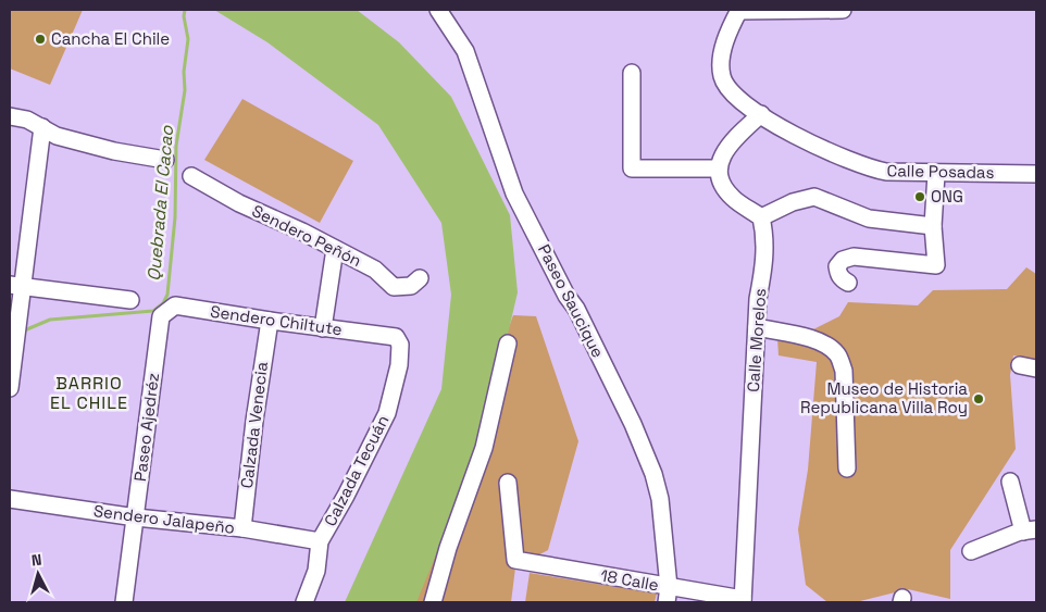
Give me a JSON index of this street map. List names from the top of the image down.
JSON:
{
  "streets": {
    "street": [
      "Calle Posadas",
      "Sendero Peñón",
      "Paseo Saucique",
      "Sendero Chiltute",
      "Calle Morelos",
      "Calzada Venecia",
      "Paseo Ajedréz",
      "Calzada Tecuán",
      "Sendero Jalapeño",
      "18 Calle"
    ]
  },
  "crossings": [
    ["Paseo Saucique", "18 Calle"],
    ["Sendero Chiltute", "Calzada Venecia"],
    ["Sendero Chiltute", "Paseo Ajedréz"],
    ["Sendero Chiltute", "Calzada Tecuán"],
    ["Calle Morelos", "18 Calle"],
    ["Calzada Venecia", "Sendero Jalapeño"],
    ["Paseo Ajedréz", "Sendero Jalapeño"],
    ["Calzada Tecuán", "Sendero Jalapeño"]
  ],
  "districts": ["BARRIO EL CHILE"],
  "water": ["Quebrada El Cacao"],
  "places": ["Cancha El Chile", "ONG", "Museo de Historia Republicana Villa Roy"],
  "north": "top"
}
